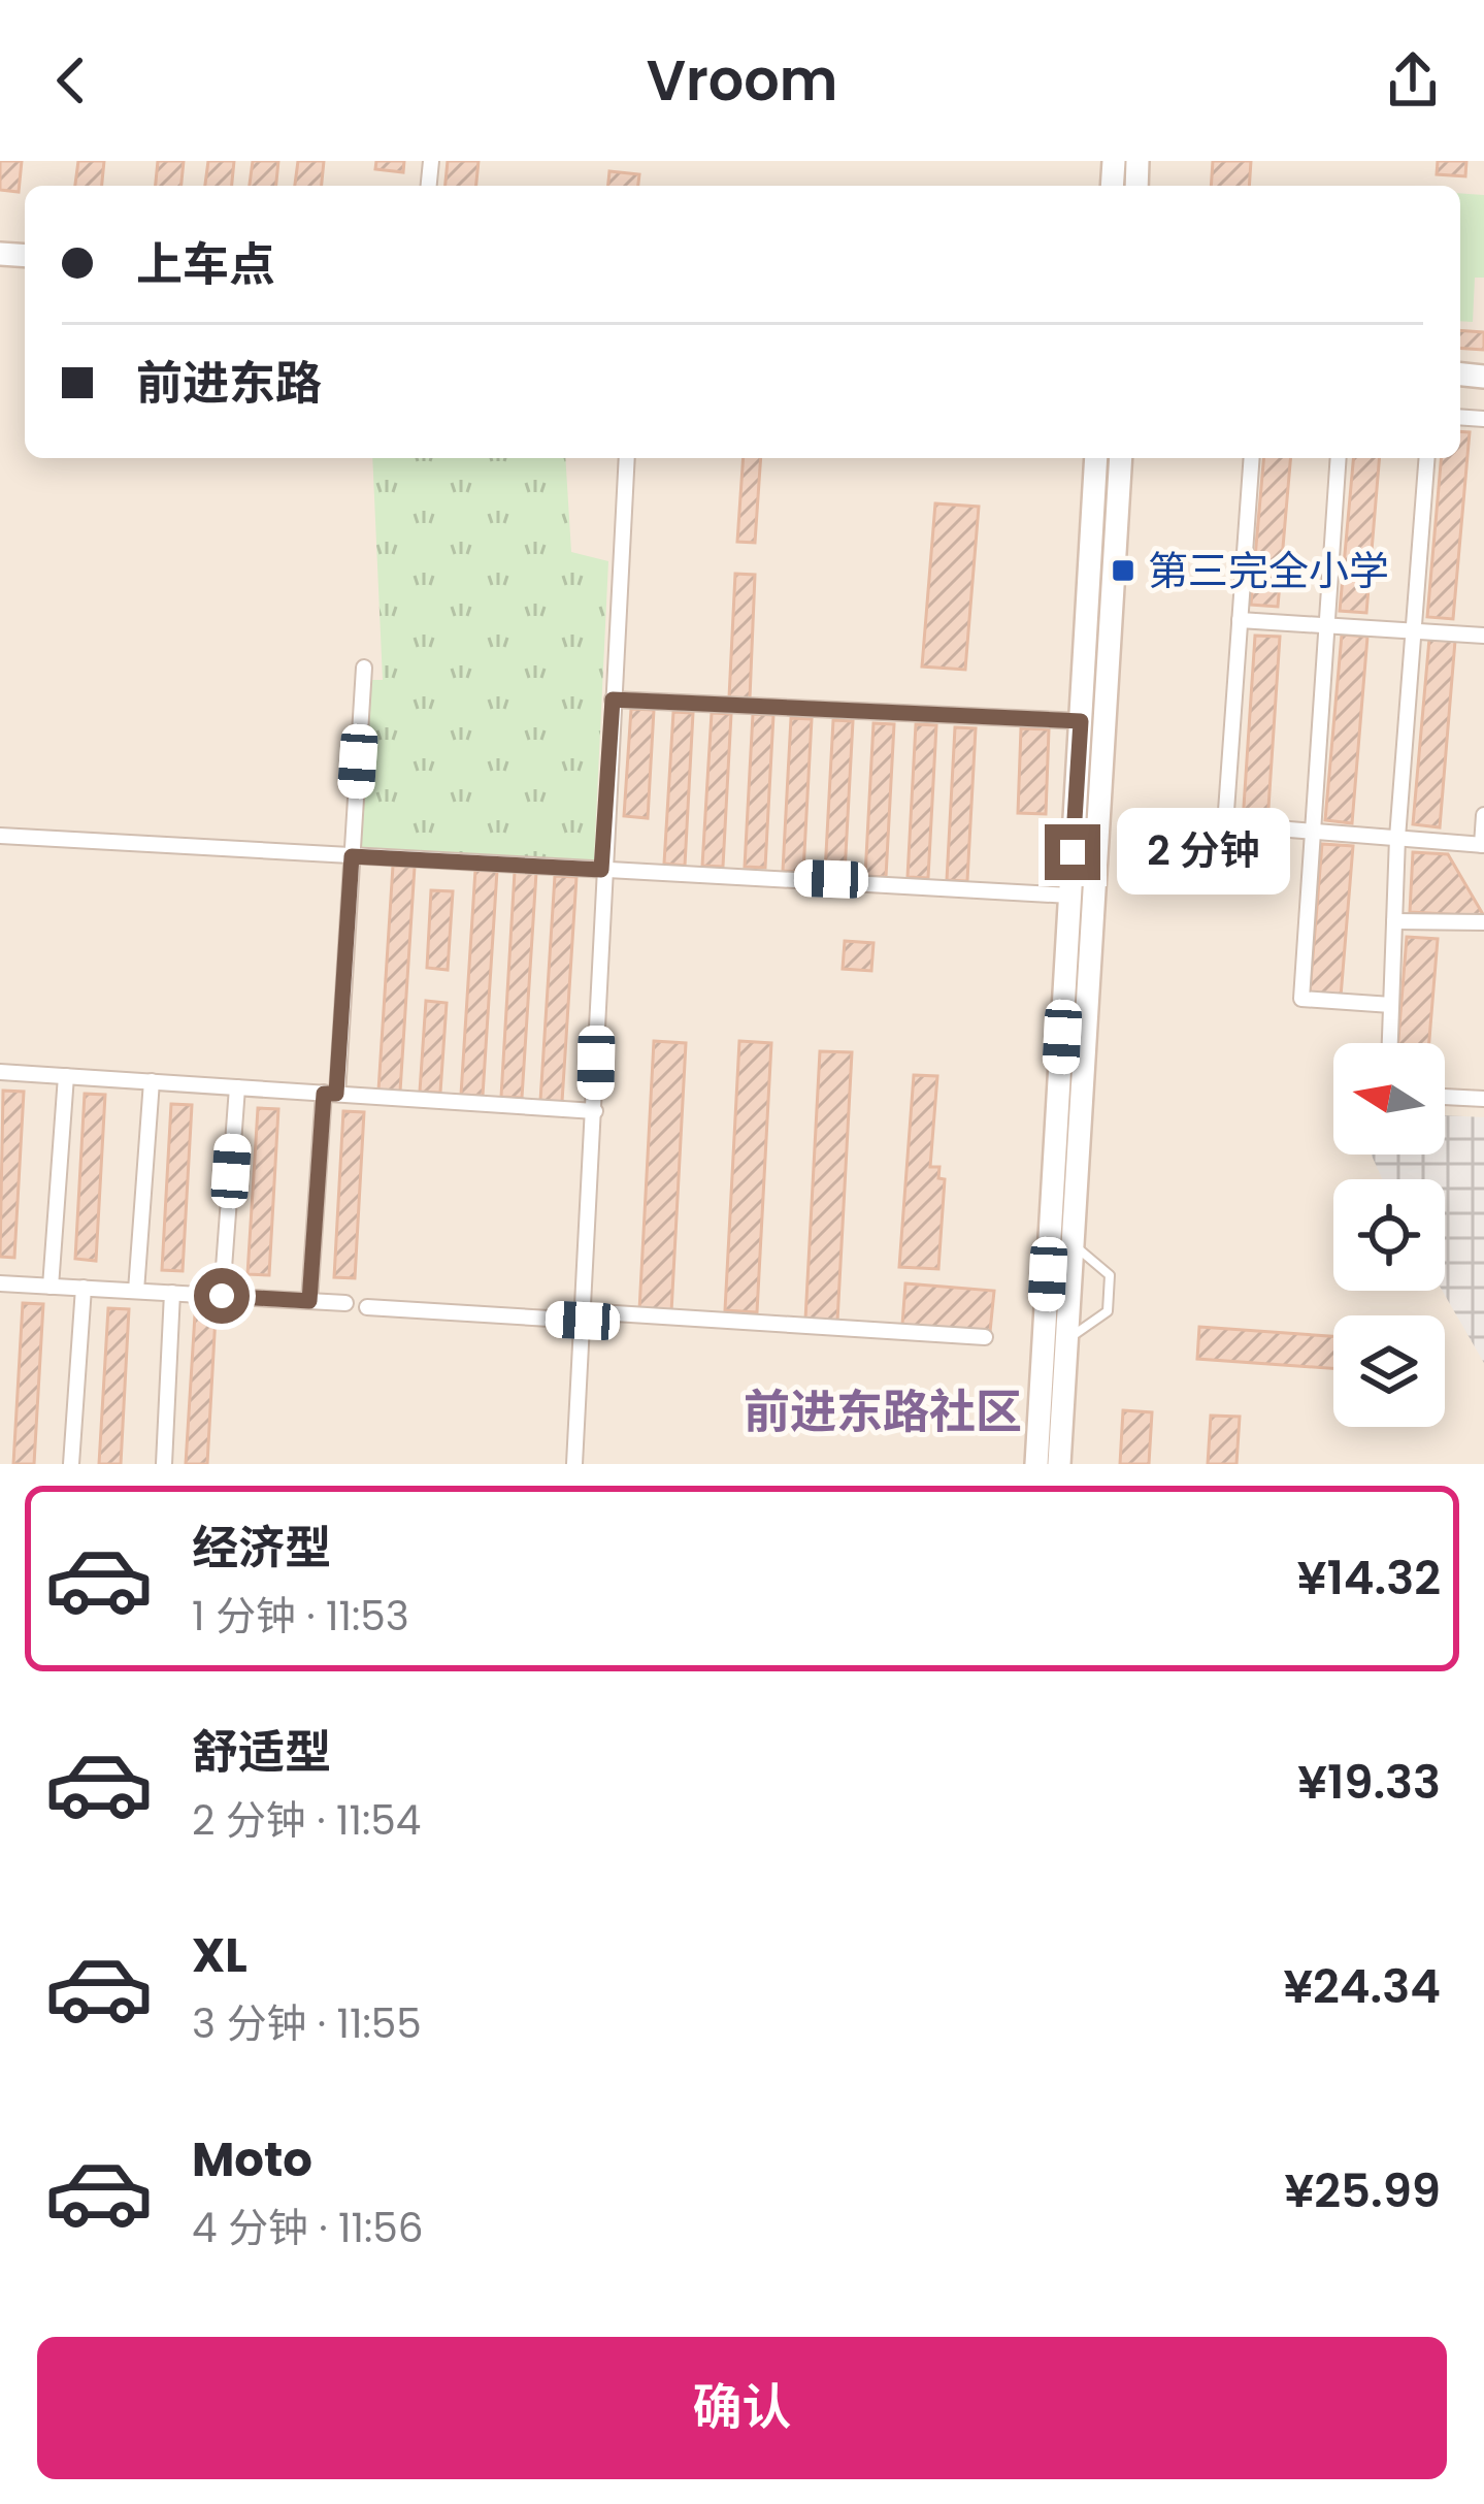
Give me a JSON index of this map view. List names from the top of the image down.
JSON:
{
  "districts": ["前进东路社区"],
  "places": {
    "transit": ["第三完全小学"]
  },
  "north": "left",
  "page": {
    "header": "Vroom",
    "banner": ["上车点", "前进东路"],
    "bubble": "2 分钟",
    "list": [
      {
        "name": "经济型",
        "note": "1 分钟 · 11:53",
        "value": "¥14.32"
      },
      {
        "name": "舒适型",
        "note": "2 分钟 · 11:54",
        "value": "¥19.33"
      },
      {
        "name": "XL",
        "note": "3 分钟 · 11:55",
        "value": "¥24.34"
      },
      {
        "name": "Moto",
        "note": "4 分钟 · 11:56",
        "value": "¥25.99"
      }
    ],
    "buttons": "确认"
  }
}
